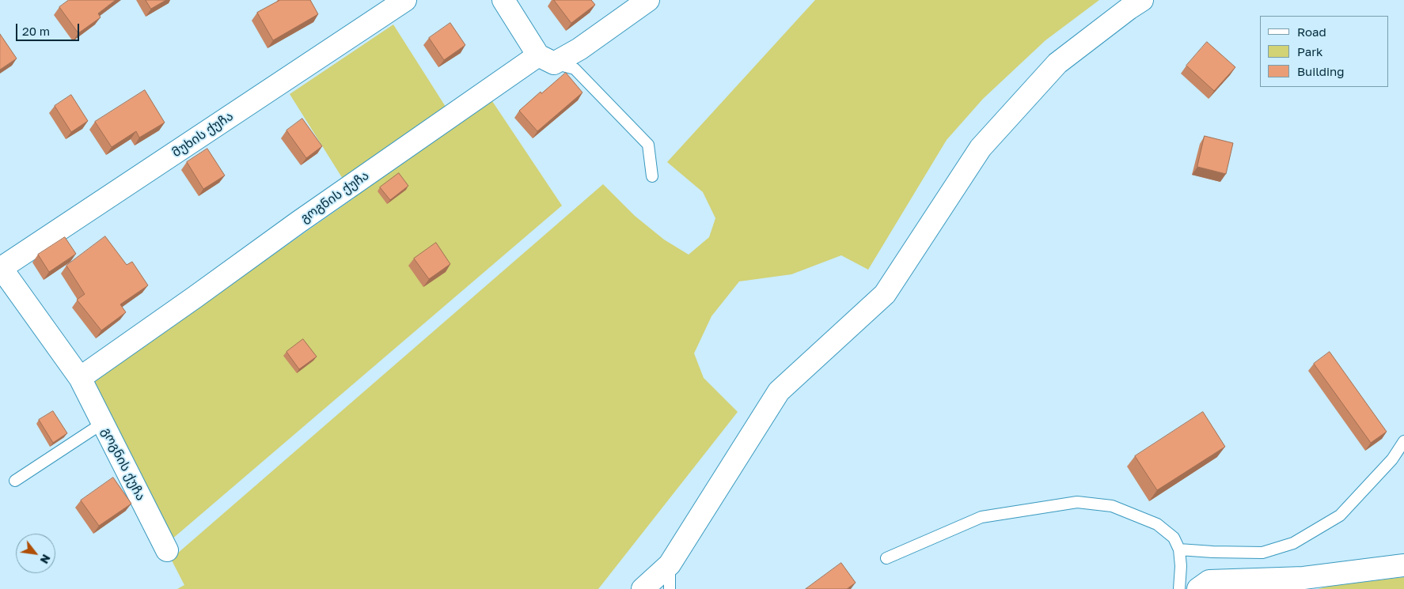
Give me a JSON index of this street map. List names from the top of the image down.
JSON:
{
  "streets": {
    "street": ["მუხის ქუჩა", "გოგნის ქუჩა"]
  },
  "crossings": [
    ["მუხის ქუჩა", "გოგნის ქუჩა"]
  ],
  "legend": ["Road", "Park", "Building"],
  "scale_bar": "20 m",
  "north": "bottom right"
}
